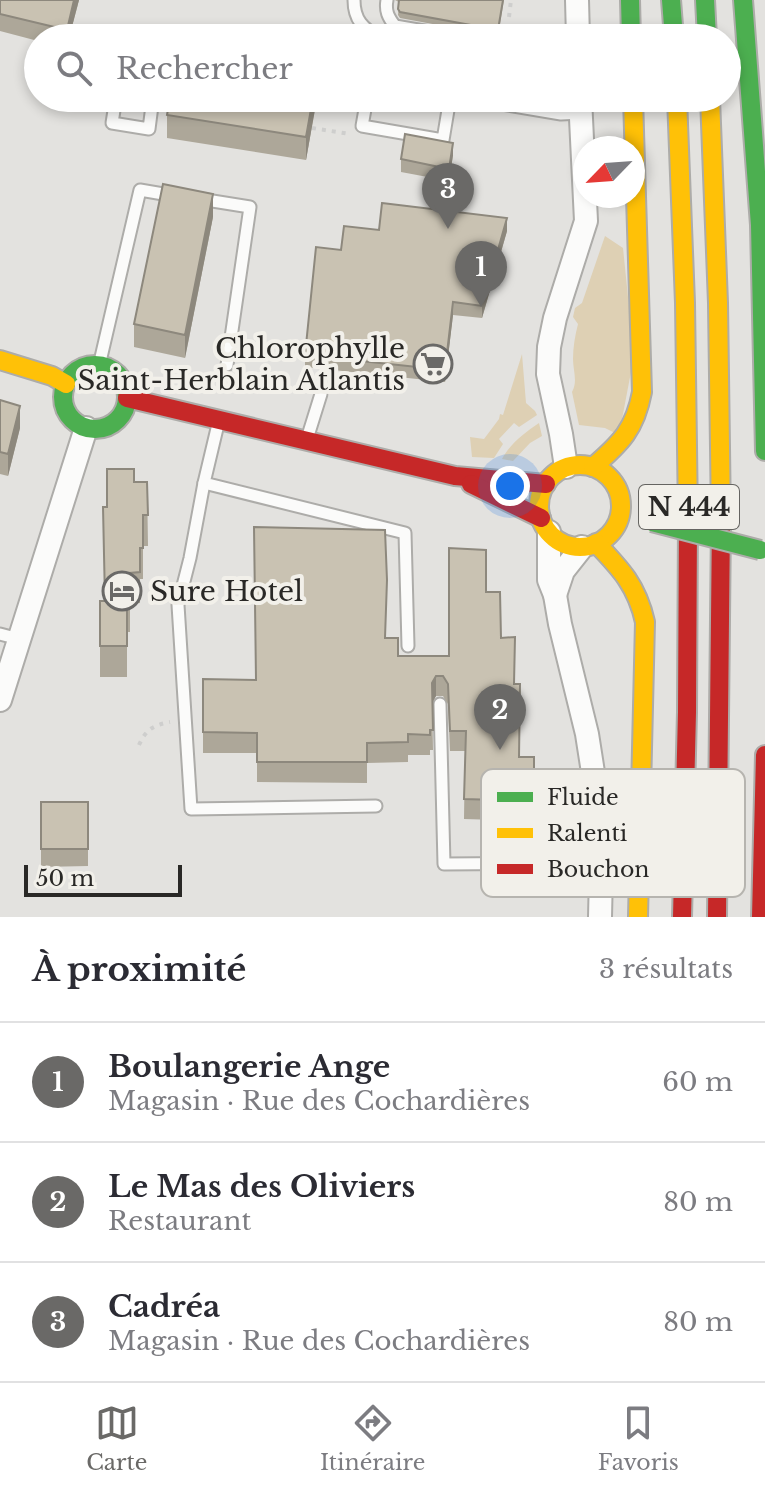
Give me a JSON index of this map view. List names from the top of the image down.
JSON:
{
  "streets": {
    "main road": ["N 444"]
  },
  "places": {
    "supermarket": ["Chlorophylle Saint-Herblain Atlantis"],
    "hotel": ["Sure Hotel"]
  },
  "legend": ["Fluide", "Ralenti", "Bouchon"],
  "scale_bar": "50 m",
  "north": "bottom left",
  "page": {
    "search": "Rechercher",
    "pins": ["3", "1", "2"],
    "scale": "50 m",
    "heading": ["À proximité", "3 résultats"],
    "list": [
      {
        "mark": "1",
        "name": "Boulangerie Ange",
        "note": "Magasin · Rue des Cochardières",
        "value": "60 m"
      },
      {
        "mark": "2",
        "name": "Le Mas des Oliviers",
        "note": "Restaurant",
        "value": "80 m"
      },
      {
        "mark": "3",
        "name": "Cadréa",
        "note": "Magasin · Rue des Cochardières",
        "value": "80 m"
      }
    ],
    "nav": ["Carte", "Itinéraire", "Favoris"]
  }
}
